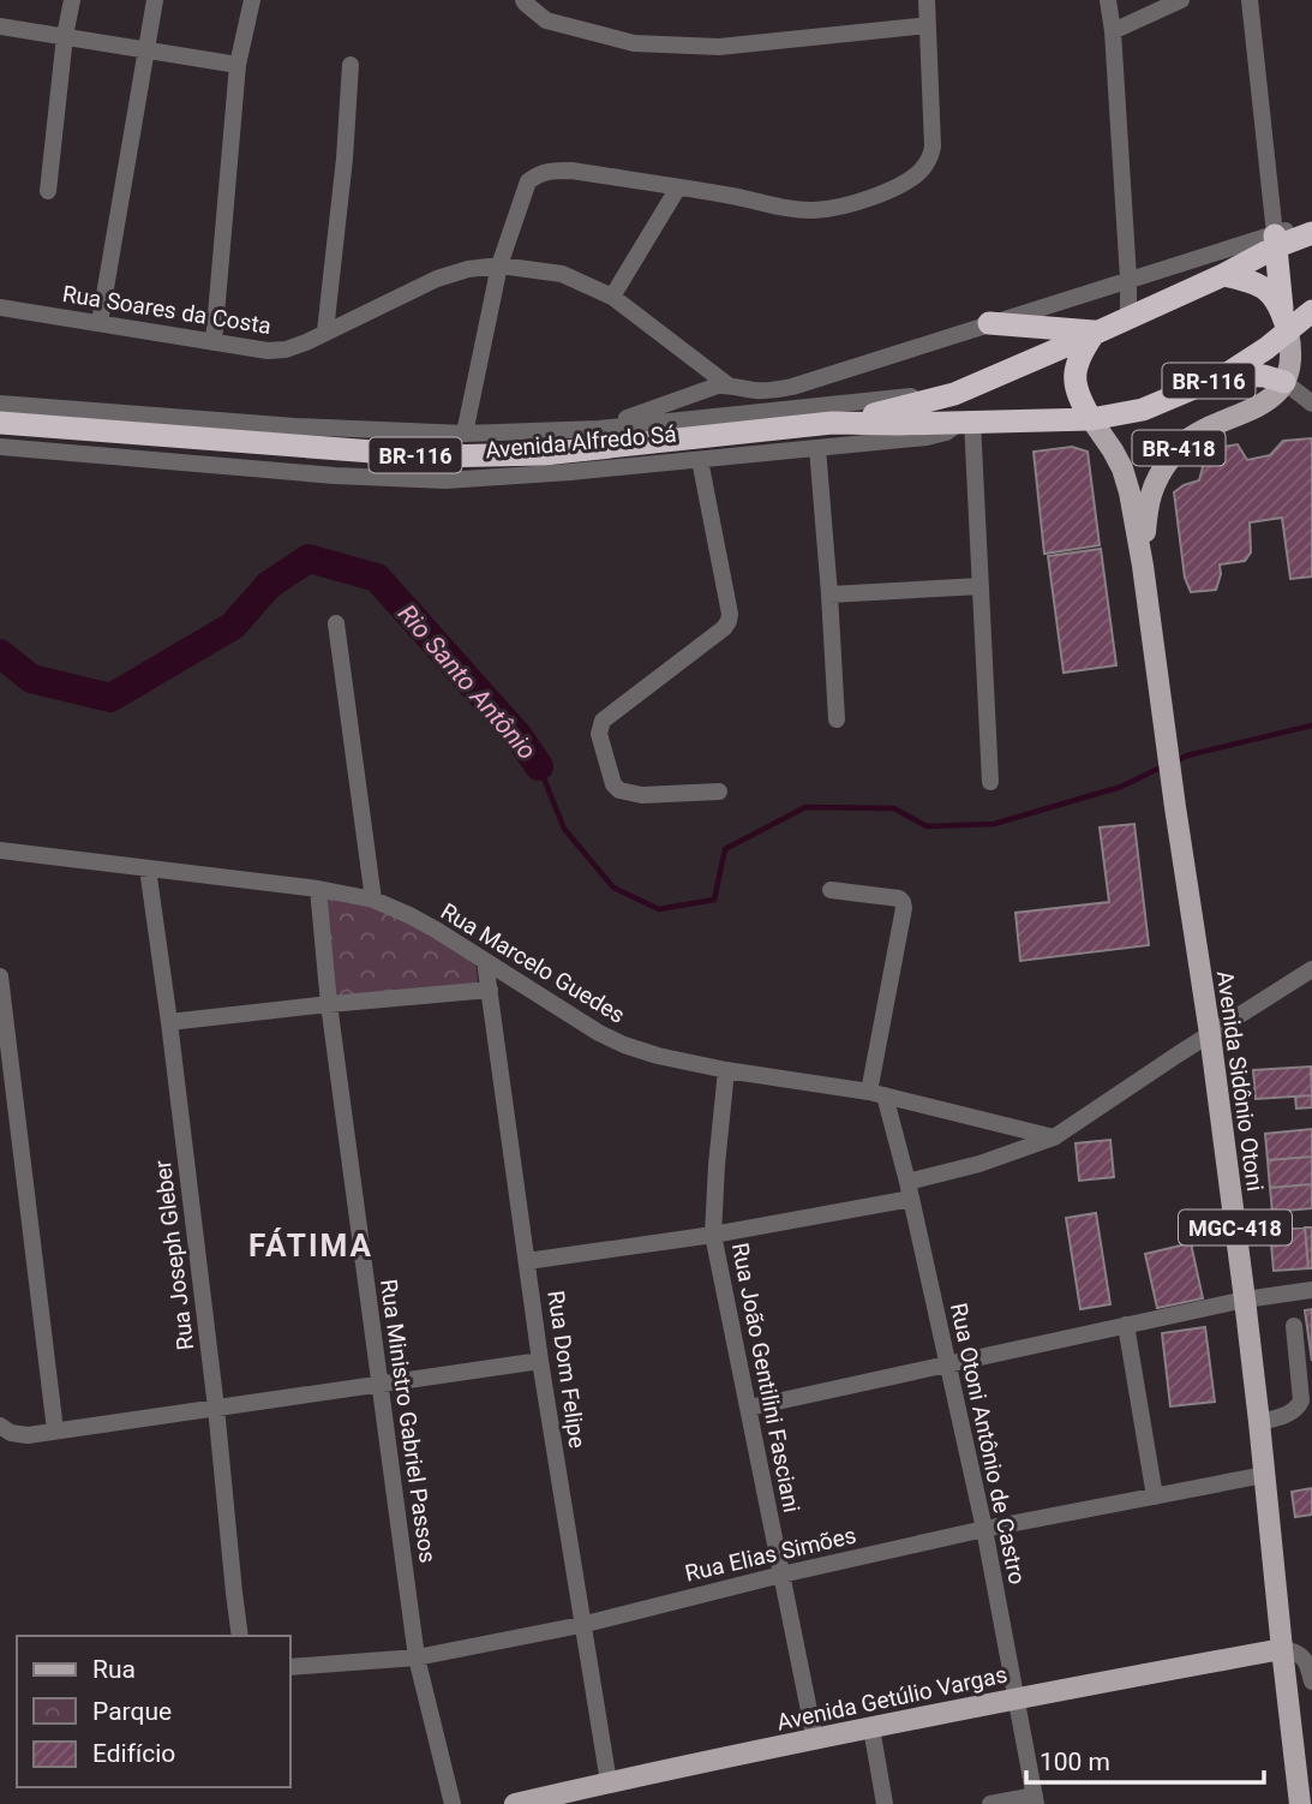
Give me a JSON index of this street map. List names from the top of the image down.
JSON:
{
  "streets": {
    "highway": ["BR-116", "Avenida Alfredo Sá"],
    "main road": [
      "BR-418",
      "Avenida Sidônio Otoni",
      "MGC-418",
      "Avenida Getúlio Vargas"
    ],
    "street": [
      "Rua Soares da Costa",
      "Rua Marcelo Guedes",
      "Rua Joseph Gleber",
      "Rua Dom Felipe",
      "Rua João Gentilini Fasciani",
      "Rua Ministro Gabriel Passos",
      "Rua Otoni Antônio de Castro",
      "Rua Elias Simões"
    ]
  },
  "crossings": [
    ["BR-116", "Avenida Alfredo Sá"],
    ["Avenida Alfredo Sá", "BR-418"],
    ["BR-418", "Avenida Sidônio Otoni"],
    ["Rua Marcelo Guedes", "Rua Joseph Gleber"],
    ["Rua Marcelo Guedes", "Rua Dom Felipe"],
    ["Rua Marcelo Guedes", "Rua João Gentilini Fasciani"],
    ["Rua Marcelo Guedes", "Rua Ministro Gabriel Passos"],
    ["Rua Marcelo Guedes", "Rua Otoni Antônio de Castro"],
    ["Avenida Sidônio Otoni", "Rua Elias Simões"],
    ["Avenida Sidônio Otoni", "Avenida Getúlio Vargas"],
    ["Rua Dom Felipe", "Rua Elias Simões"],
    ["Rua Dom Felipe", "Avenida Getúlio Vargas"],
    ["Rua João Gentilini Fasciani", "Rua Elias Simões"],
    ["Rua João Gentilini Fasciani", "Avenida Getúlio Vargas"],
    ["Rua Ministro Gabriel Passos", "Rua Elias Simões"],
    ["Rua Otoni Antônio de Castro", "Rua Elias Simões"],
    ["Rua Otoni Antônio de Castro", "Avenida Getúlio Vargas"]
  ],
  "districts": ["FÁTIMA"],
  "water": ["Rio Santo Antônio"],
  "legend": ["Rua", "Parque", "Edifício"],
  "scale_bar": "100 m"
}
